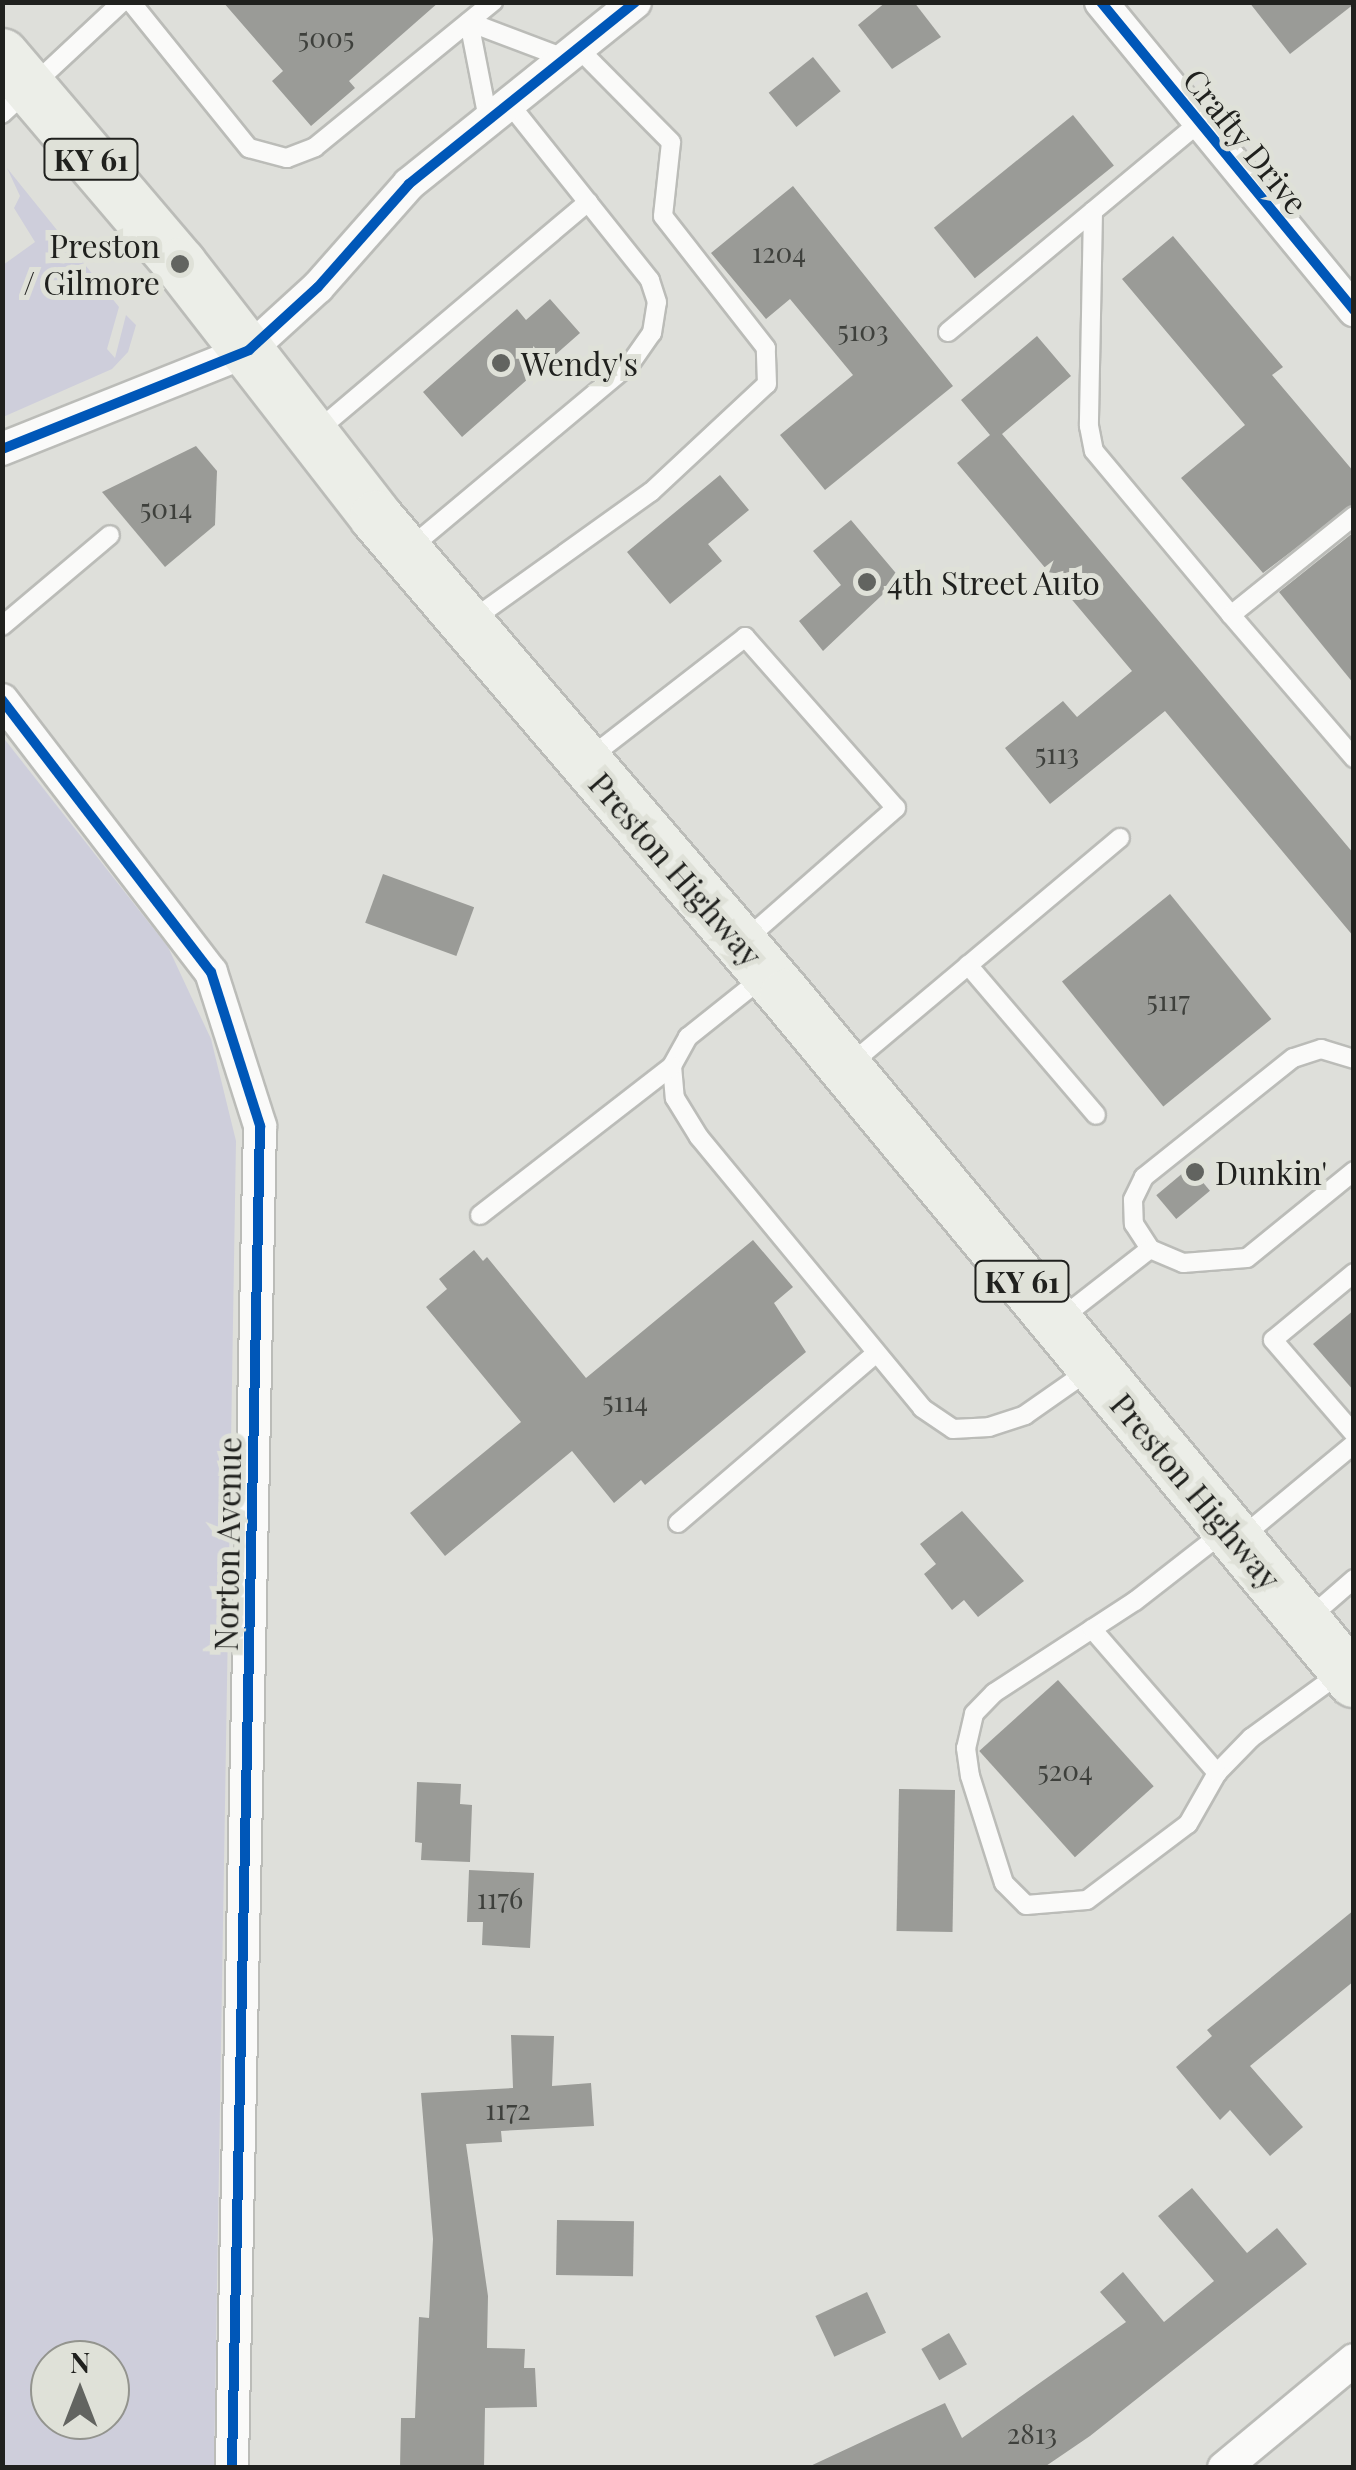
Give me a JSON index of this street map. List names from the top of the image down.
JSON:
{
  "streets": {
    "main road": ["KY 61", "Preston Highway"],
    "street": ["Crafty Drive", "Norton Avenue"]
  },
  "places": [
    "Preston / Gilmore",
    "Wendy's",
    "4th Street Auto",
    "Dunkin'"
  ],
  "house_numbers": [
    "5005",
    "1204",
    "5103",
    "5014",
    "5113",
    "5117",
    "5114",
    "5204",
    "1176",
    "1172",
    "2813"
  ],
  "north": "top"
}
